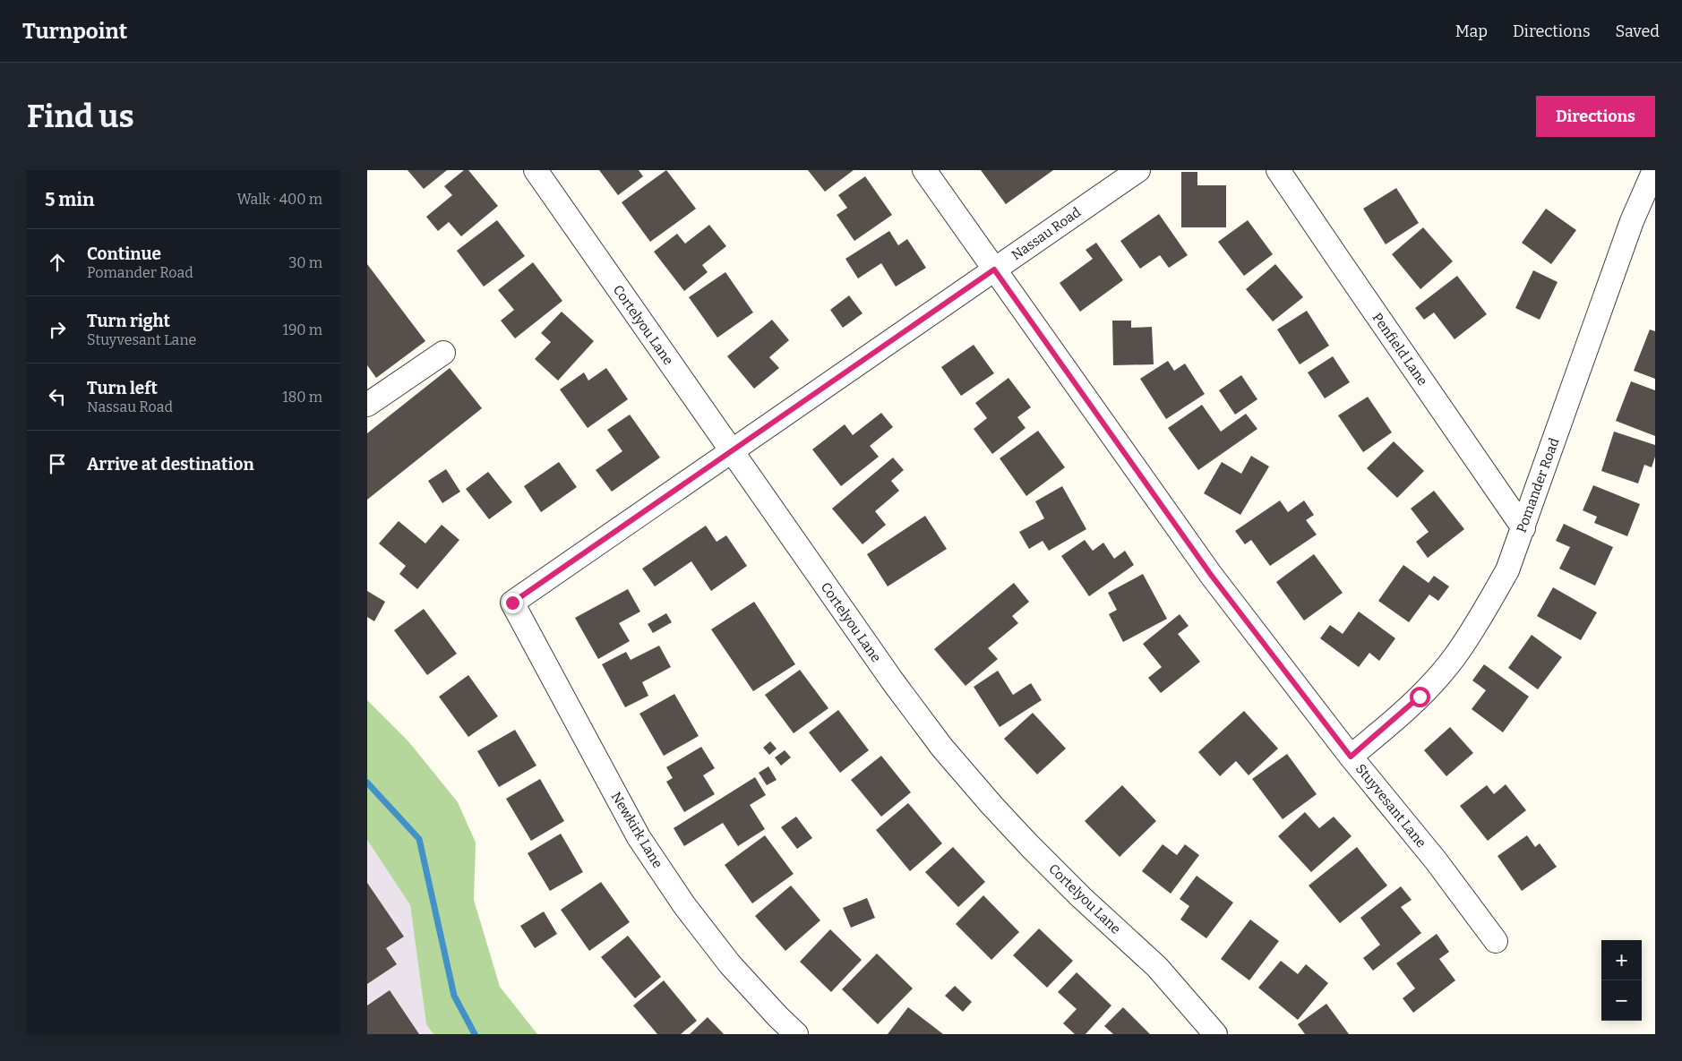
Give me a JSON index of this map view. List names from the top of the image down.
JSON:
{
  "streets": {
    "street": [
      "Nassau Road",
      "Cortelyou Lane",
      "Penfield Lane",
      "Pomander Road",
      "Stuyvesant Lane",
      "Newkirk Lane"
    ]
  },
  "crossings": [
    ["Nassau Road", "Cortelyou Lane"],
    ["Nassau Road", "Stuyvesant Lane"],
    ["Nassau Road", "Newkirk Lane"],
    ["Penfield Lane", "Pomander Road"],
    ["Pomander Road", "Stuyvesant Lane"]
  ],
  "page": {
    "header": "Turnpoint",
    "nav": ["Map", "Directions", "Saved"],
    "buttons": "Directions",
    "title": "Find us",
    "heading": ["5 min", "Walk · 400 m"],
    "list": [
      ["Continue", "Pomander Road", "30 m"],
      ["Turn right", "Stuyvesant Lane", "190 m"],
      ["Turn left", "Nassau Road", "180 m"],
      "Arrive at destination"
    ],
    "map_buttons": ["+", "−"]
  }
}
